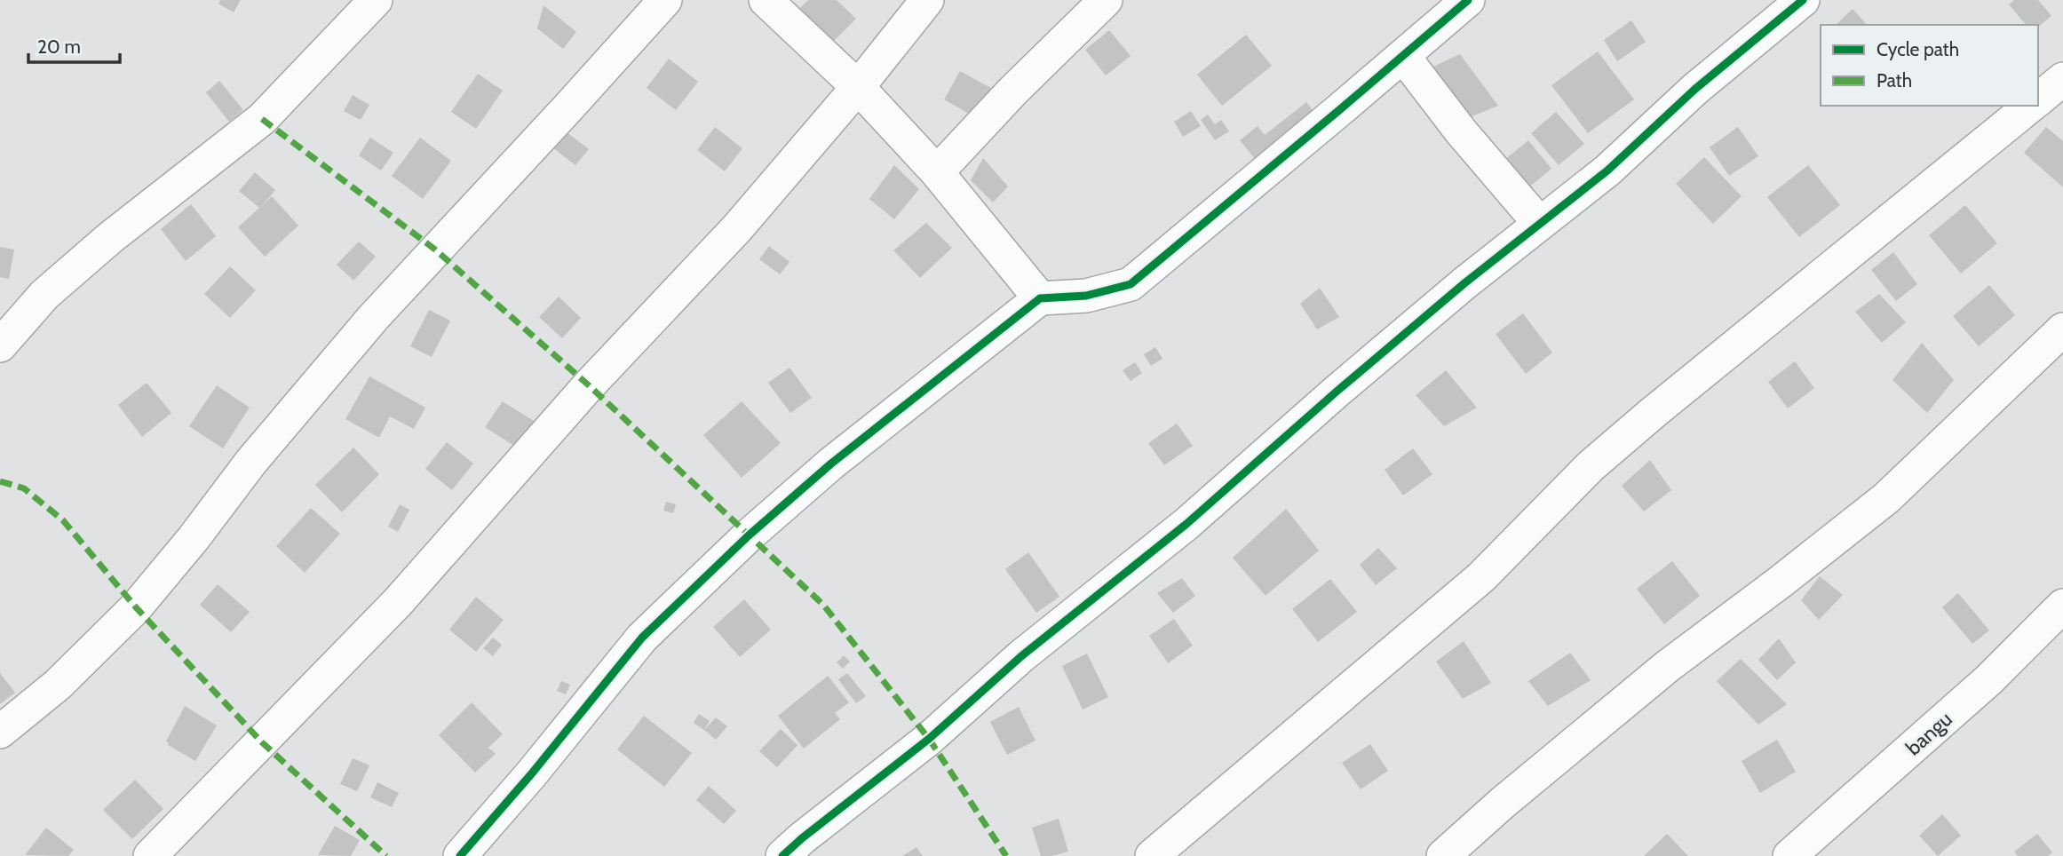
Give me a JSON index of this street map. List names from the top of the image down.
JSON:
{
  "streets": {
    "street": ["bangu"]
  },
  "legend": ["Cycle path", "Path"],
  "scale_bar": "20 m"
}
